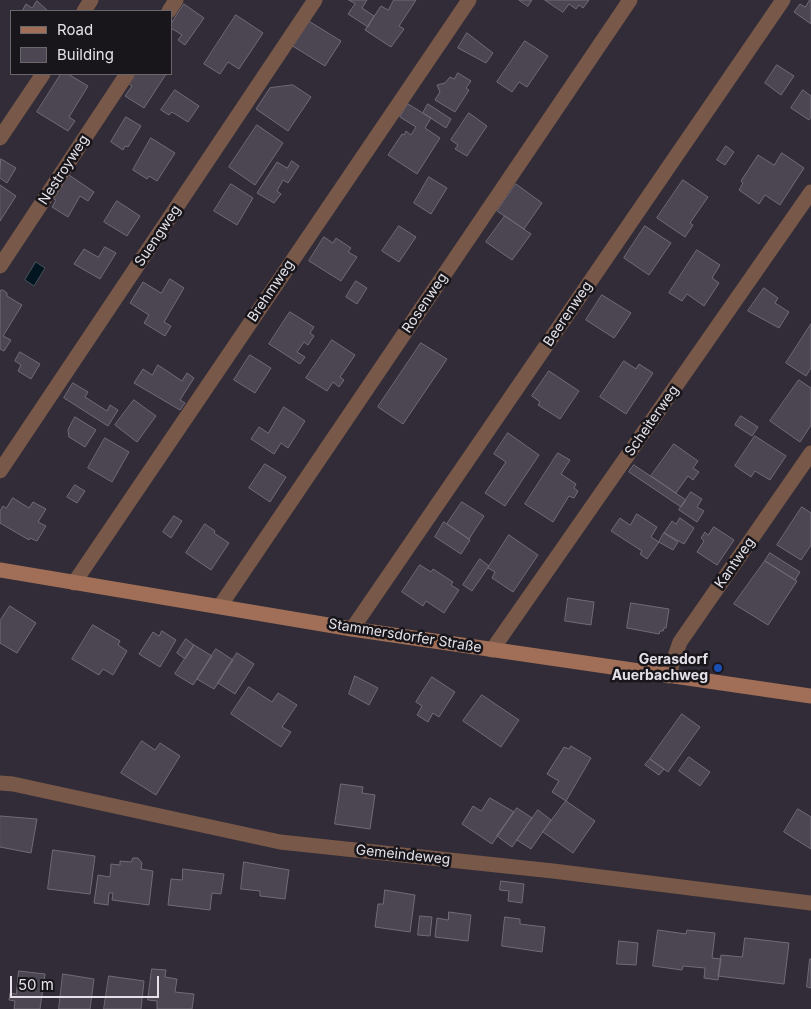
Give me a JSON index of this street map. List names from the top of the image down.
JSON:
{
  "streets": {
    "main road": ["Stammersdorfer Straße"],
    "street": [
      "Nestroyweg",
      "Suengweg",
      "Brehmweg",
      "Rosenweg",
      "Beerenweg",
      "Scheiterweg",
      "Kantweg",
      "Gemeindeweg"
    ]
  },
  "crossings": [
    ["Brehmweg", "Stammersdorfer Straße"],
    ["Rosenweg", "Stammersdorfer Straße"],
    ["Beerenweg", "Stammersdorfer Straße"],
    ["Scheiterweg", "Stammersdorfer Straße"],
    ["Kantweg", "Stammersdorfer Straße"]
  ],
  "places": ["Gerasdorf Auerbachweg"],
  "legend": ["Road", "Building"],
  "scale_bar": "50 m"
}
